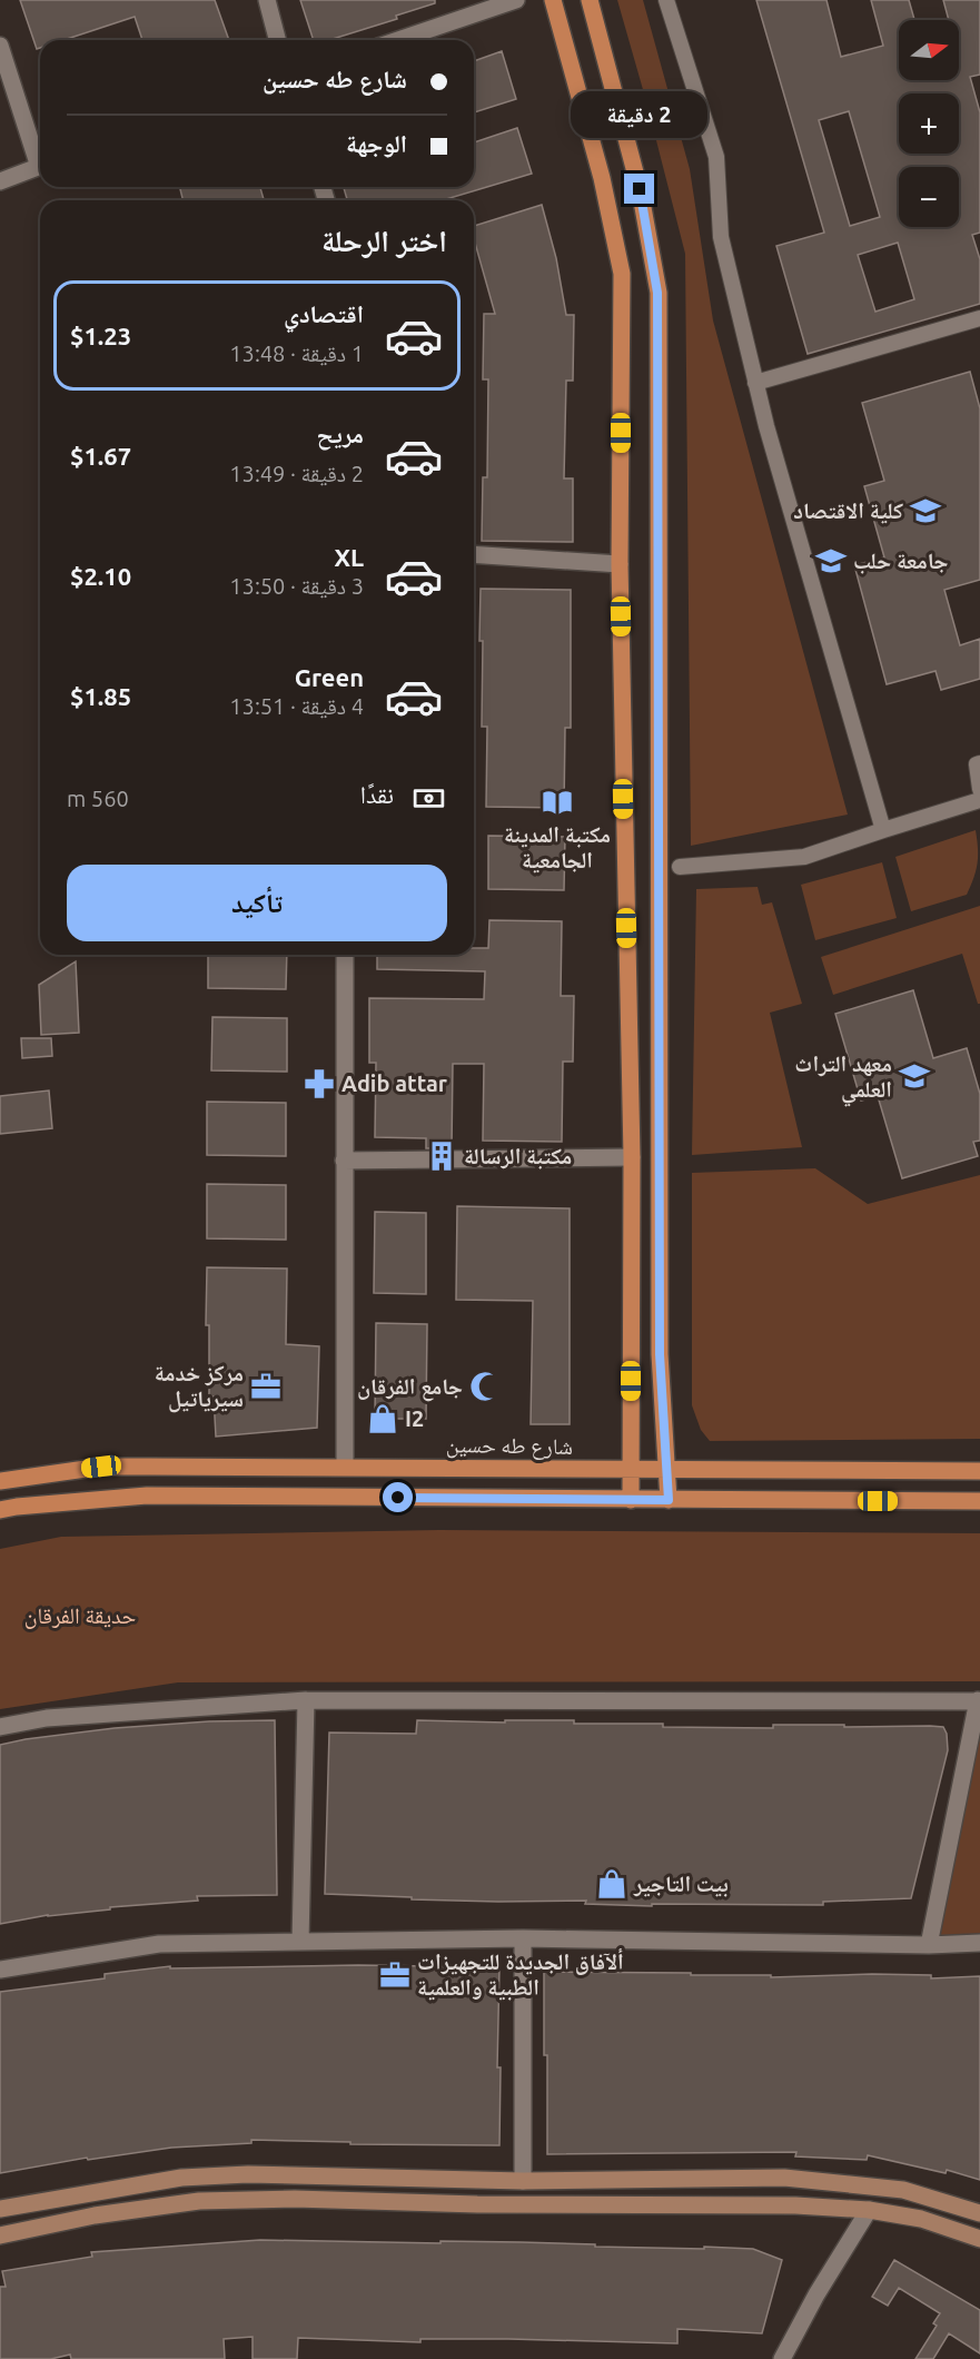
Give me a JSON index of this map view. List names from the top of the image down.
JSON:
{
  "streets": {
    "main road": ["شارع طه حسين"]
  },
  "parks": ["حديقة الفرقان"],
  "places": {
    "school or university": ["كلية الاقتصاد", "جامعة حلب", "معهد التراث العلمي"],
    "library": ["مكتبة المدينة الجامعية"],
    "pharmacy": ["Adib attar"],
    "building": ["مكتبة الرسالة"],
    "office": ["مركز خدمة سيرياتيل", "ألآفاق الجديدة للتجهيزات الطبية والعلمية"],
    "mosque": ["جامع الفرقان"],
    "shop": ["I2", "بيت التاجير"]
  },
  "north": "right",
  "page": {
    "map_buttons": ["+", "−"],
    "banner": ["شارع طه حسين", "الوجهة"],
    "bubble": "2 دقيقة",
    "heading": "اختر الرحلة",
    "list": [
      {
        "name": "اقتصادي",
        "note": "1 دقيقة · 13:48",
        "value": "$1.23"
      },
      {
        "name": "مريح",
        "note": "2 دقيقة · 13:49",
        "value": "$1.67"
      },
      {
        "name": "XL",
        "note": "3 دقيقة · 13:50",
        "value": "$2.10"
      },
      {
        "name": "Green",
        "note": "4 دقيقة · 13:51",
        "value": "$1.85"
      }
    ],
    "pay": ["نقدًا", "560 m"],
    "buttons": "تأكيد"
  }
}
